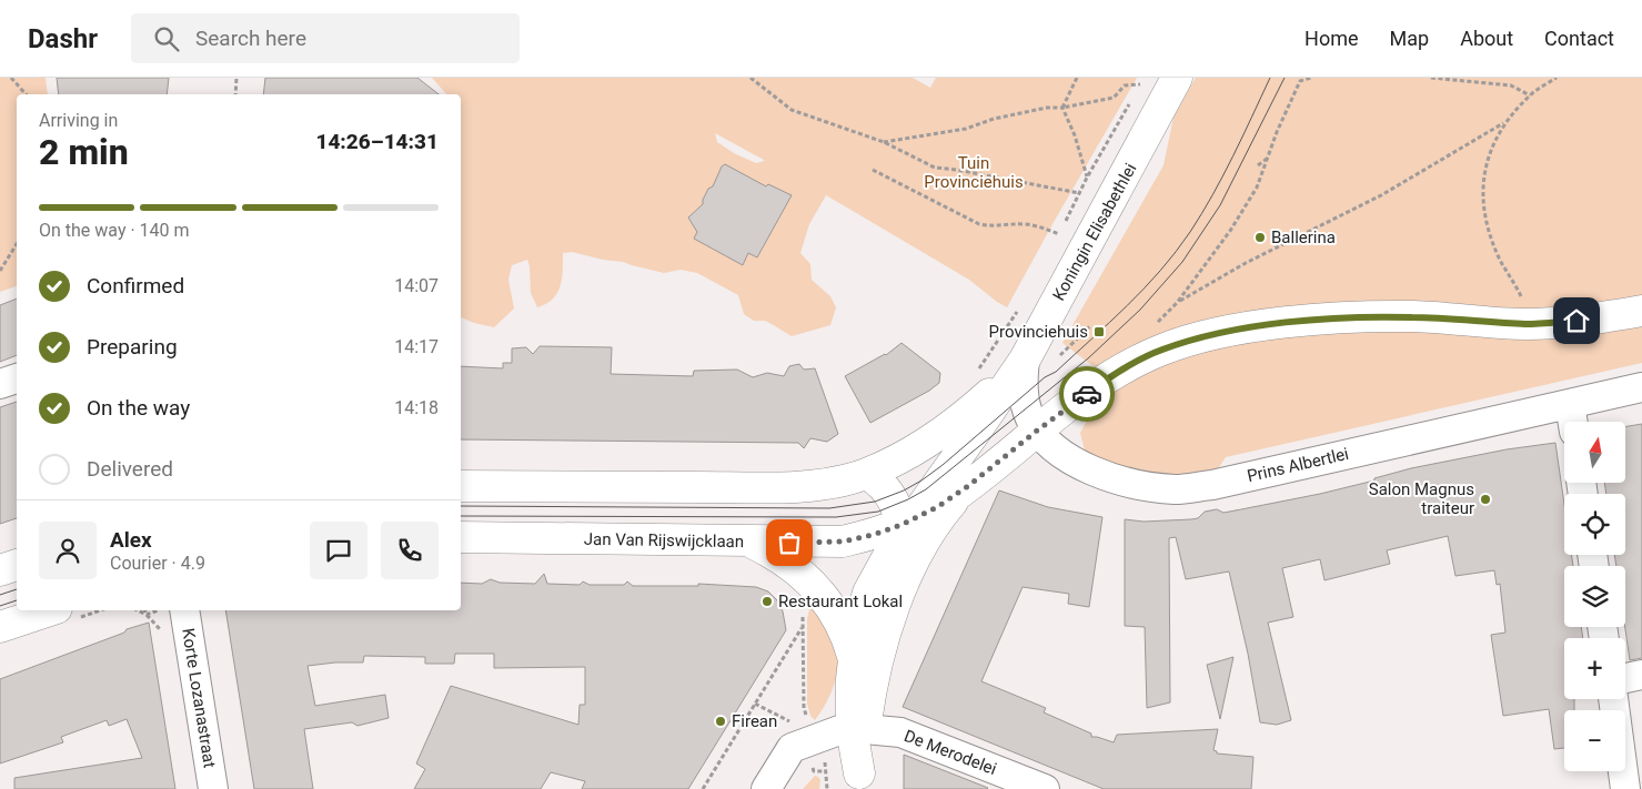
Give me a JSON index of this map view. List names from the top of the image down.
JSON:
{
  "streets": {
    "main road": ["Koningin Elisabethlei", "Jan Van Rijswijcklaan"],
    "street": ["Prins Albertlei", "Korte Lozanastraat", "De Merodelei"]
  },
  "crossings": [
    ["Koningin Elisabethlei", "Prins Albertlei"],
    ["Koningin Elisabethlei", "Jan Van Rijswijcklaan"],
    ["Prins Albertlei", "Jan Van Rijswijcklaan"]
  ],
  "parks": ["Tuin Provinciehuis"],
  "places": {
    "other": [
      "Ballerina",
      "Salon Magnus traiteur",
      "Restaurant Lokal",
      "Firean"
    ],
    "transit": ["Provinciehuis"]
  },
  "north": "top",
  "page": {
    "header": "Dashr",
    "search": "Search here",
    "nav": [
      "Home",
      "Map",
      "About",
      "Contact"
    ],
    "heading": ["2 min", "Arriving in", "14:26–14:31"],
    "panel": ["Alex", "Courier · 4.9"],
    "bar": "On the way · 140 m",
    "list": [
      ["Confirmed", "14:07"],
      ["Preparing", "14:17"],
      ["On the way", "14:18"],
      "Delivered"
    ],
    "map_buttons": ["+", "−"]
  }
}
